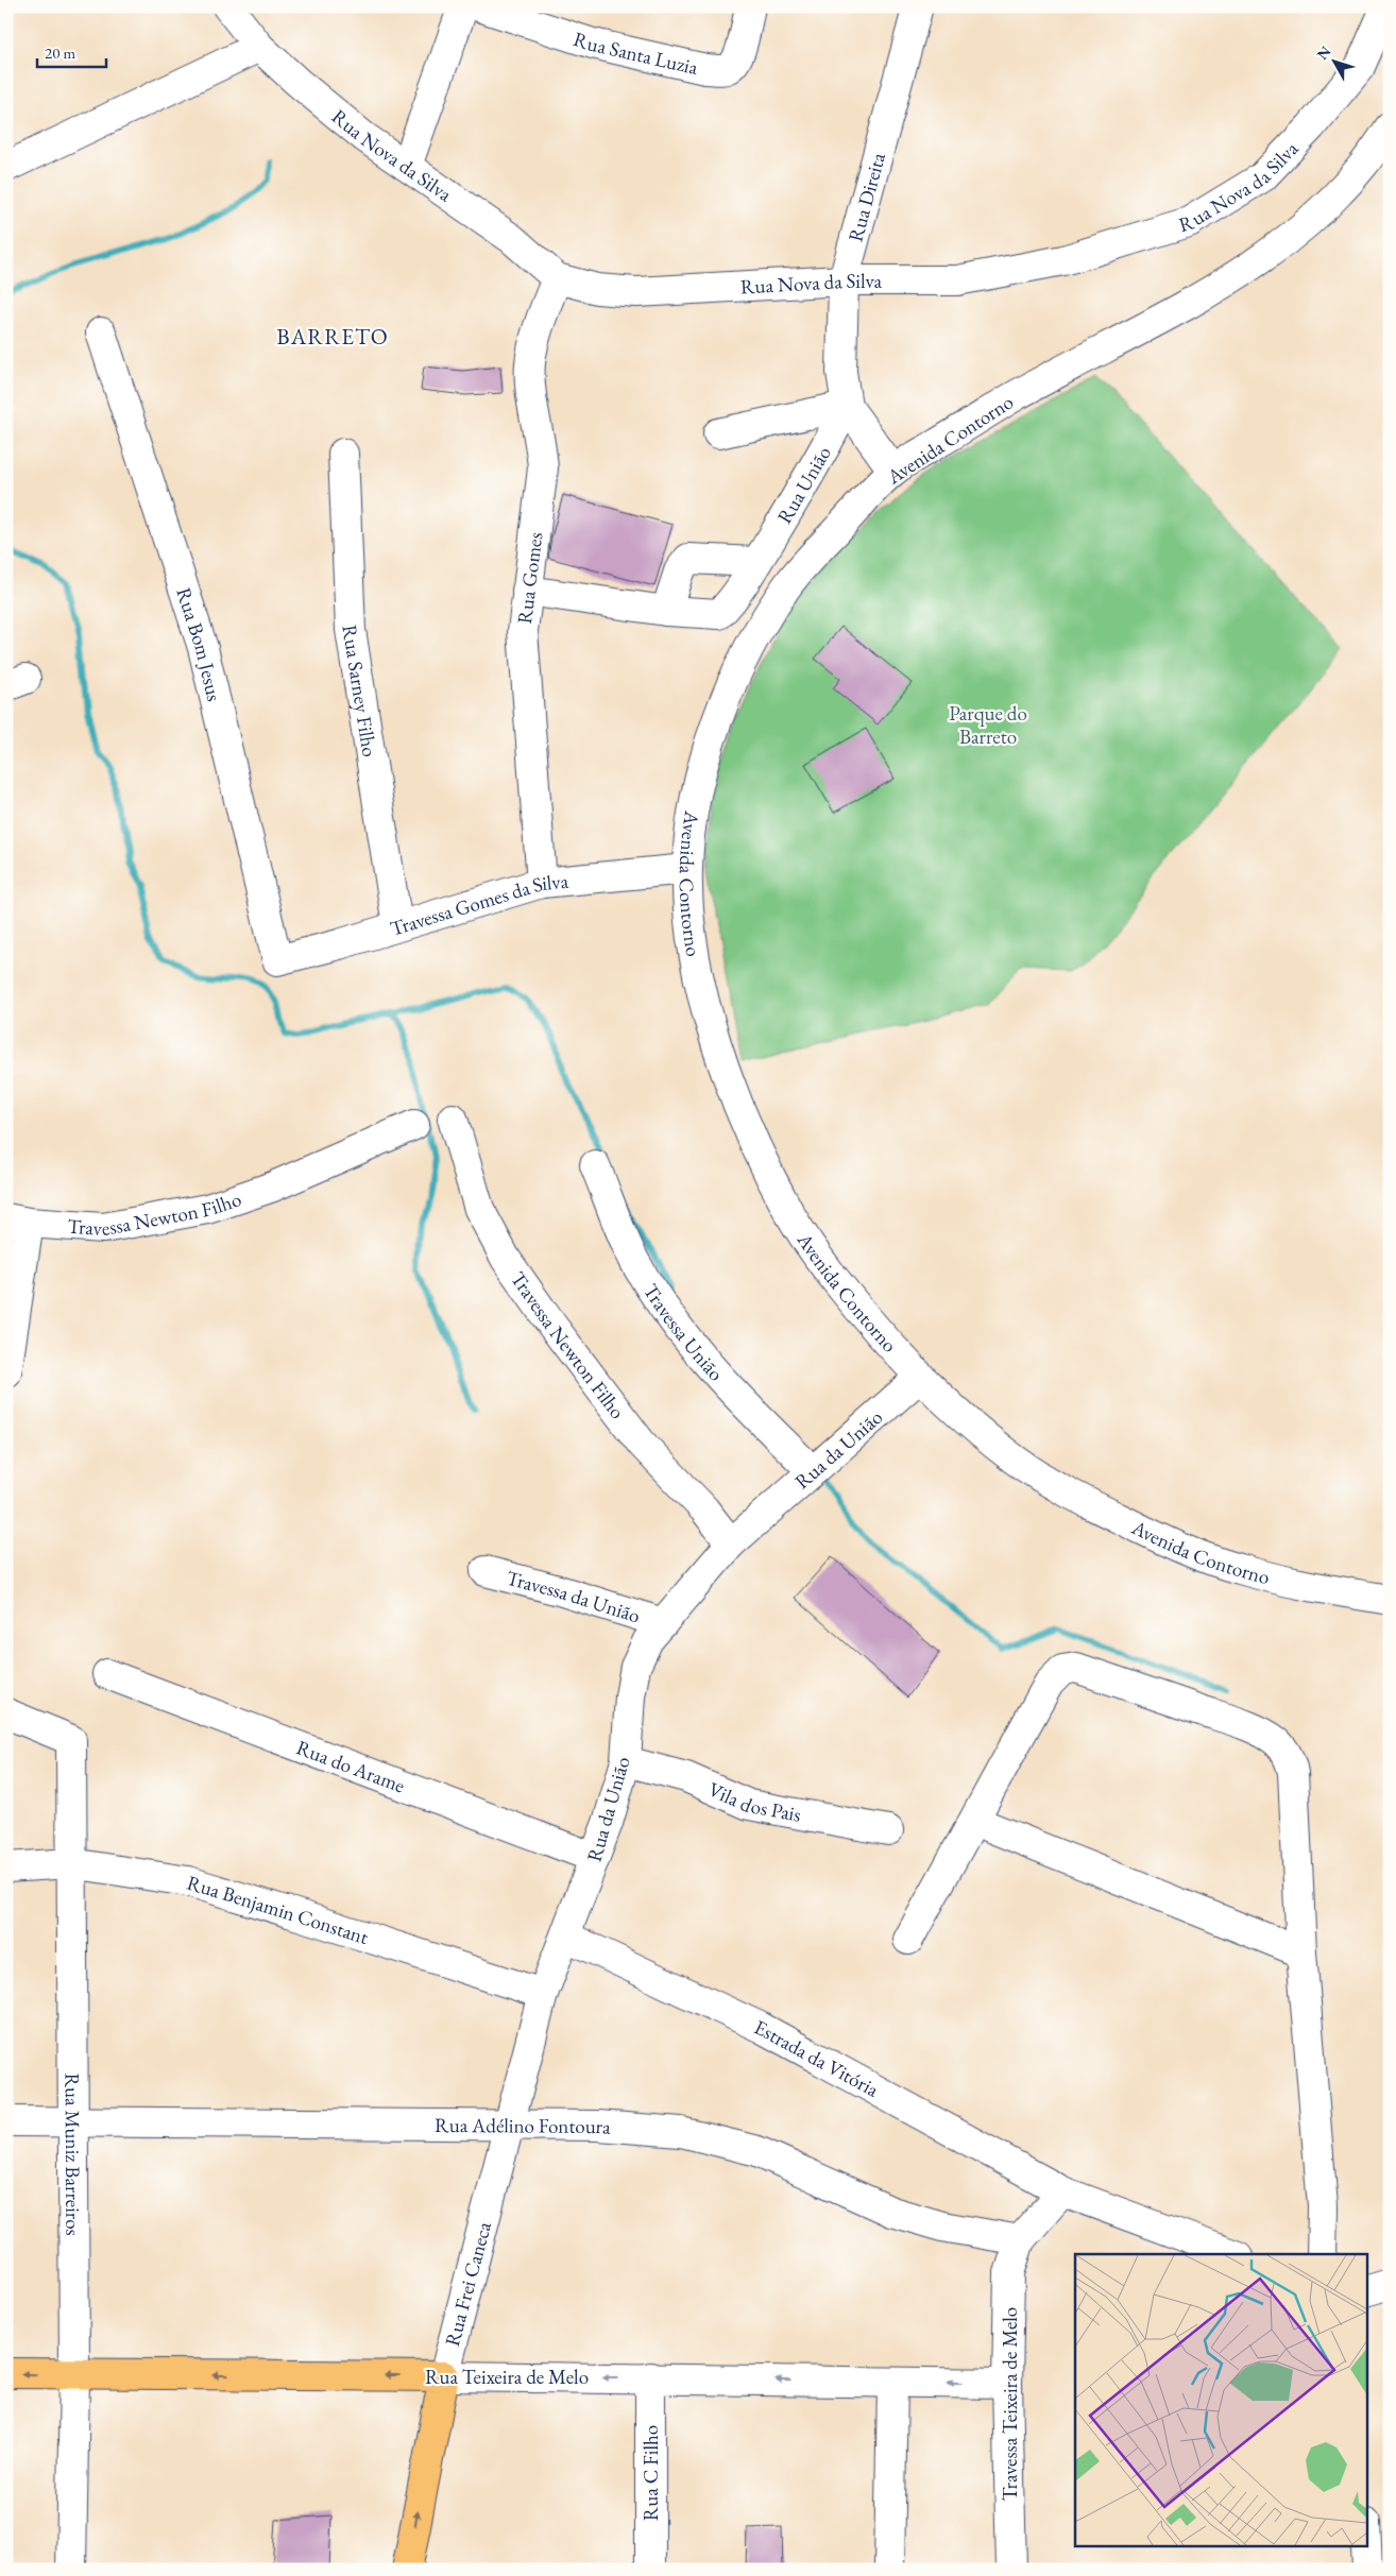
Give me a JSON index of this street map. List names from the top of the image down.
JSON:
{
  "streets": {
    "main road": ["Rua Frei Caneca", "Rua Teixeira de Melo"],
    "street": [
      "Rua Santa Luzia",
      "Rua Nova da Silva",
      "Rua Direita",
      "Avenida Contorno",
      "Rua União",
      "Rua Gomes",
      "Rua Bom Jesus",
      "Rua Sarney Filho",
      "Travessa Gomes da Silva",
      "Travessa Newton Filho",
      "Travessa União",
      "Rua da União",
      "Travessa da União",
      "Rua do Arame",
      "Vila dos Pais",
      "Rua Benjamin Constant",
      "Estrada da Vitória",
      "Rua Adélino Fontoura",
      "Rua Muniz Barreiros",
      "Travessa Teixeira de Melo",
      "Rua C Filho"
    ]
  },
  "crossings": [
    ["Rua Nova da Silva", "Rua Direita"],
    ["Rua Nova da Silva", "Rua Gomes"],
    ["Rua Direita", "Avenida Contorno"],
    ["Rua Direita", "Rua União"],
    ["Avenida Contorno", "Travessa Gomes da Silva"],
    ["Avenida Contorno", "Rua da União"],
    ["Rua União", "Rua Gomes"],
    ["Rua Gomes", "Travessa Gomes da Silva"],
    ["Rua Bom Jesus", "Travessa Gomes da Silva"],
    ["Rua Sarney Filho", "Travessa Gomes da Silva"],
    ["Travessa Newton Filho", "Rua da União"],
    ["Travessa União", "Rua da União"],
    ["Rua da União", "Travessa da União"],
    ["Rua da União", "Rua do Arame"],
    ["Rua da União", "Vila dos Pais"],
    ["Rua da União", "Rua Benjamin Constant"],
    ["Rua da União", "Estrada da Vitória"],
    ["Rua da União", "Rua Adélino Fontoura"],
    ["Rua da União", "Rua Frei Caneca"],
    ["Rua Benjamin Constant", "Rua Muniz Barreiros"],
    ["Rua Adélino Fontoura", "Rua Muniz Barreiros"],
    ["Rua Adélino Fontoura", "Rua Frei Caneca"],
    ["Rua Adélino Fontoura", "Travessa Teixeira de Melo"],
    ["Rua Muniz Barreiros", "Rua Teixeira de Melo"],
    ["Rua Frei Caneca", "Rua Teixeira de Melo"],
    ["Rua Teixeira de Melo", "Travessa Teixeira de Melo"],
    ["Rua Teixeira de Melo", "Rua C Filho"]
  ],
  "one_way": ["Rua Frei Caneca", "Rua Teixeira de Melo"],
  "districts": ["BARRETO"],
  "parks": ["Parque do Barreto"],
  "scale_bar": "20 m",
  "north": "top left"
}
